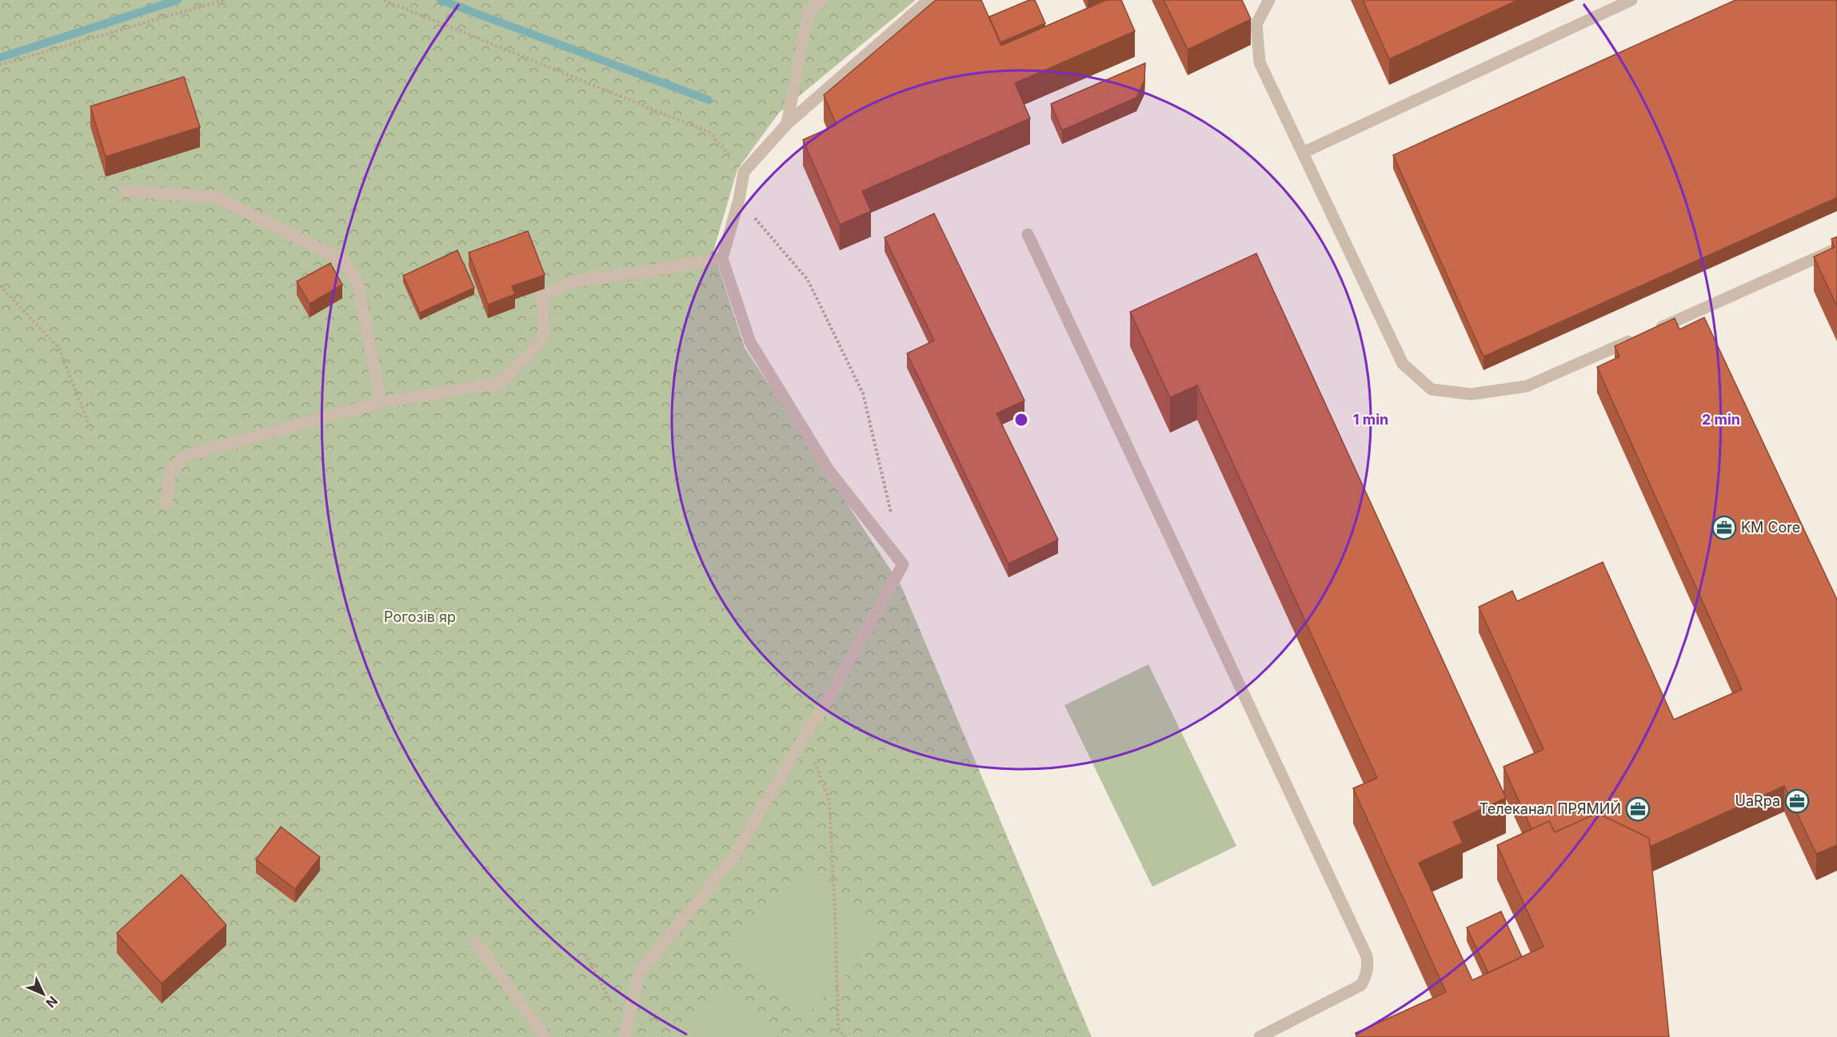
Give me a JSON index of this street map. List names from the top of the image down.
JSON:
{
  "parks": ["Рогозів яр"],
  "places": {
    "office": ["KM Core", "UaRpa", "Телеканал ПРЯМИЙ"]
  },
  "north": "bottom right",
  "rings": ["1 min", "2 min"]
}
